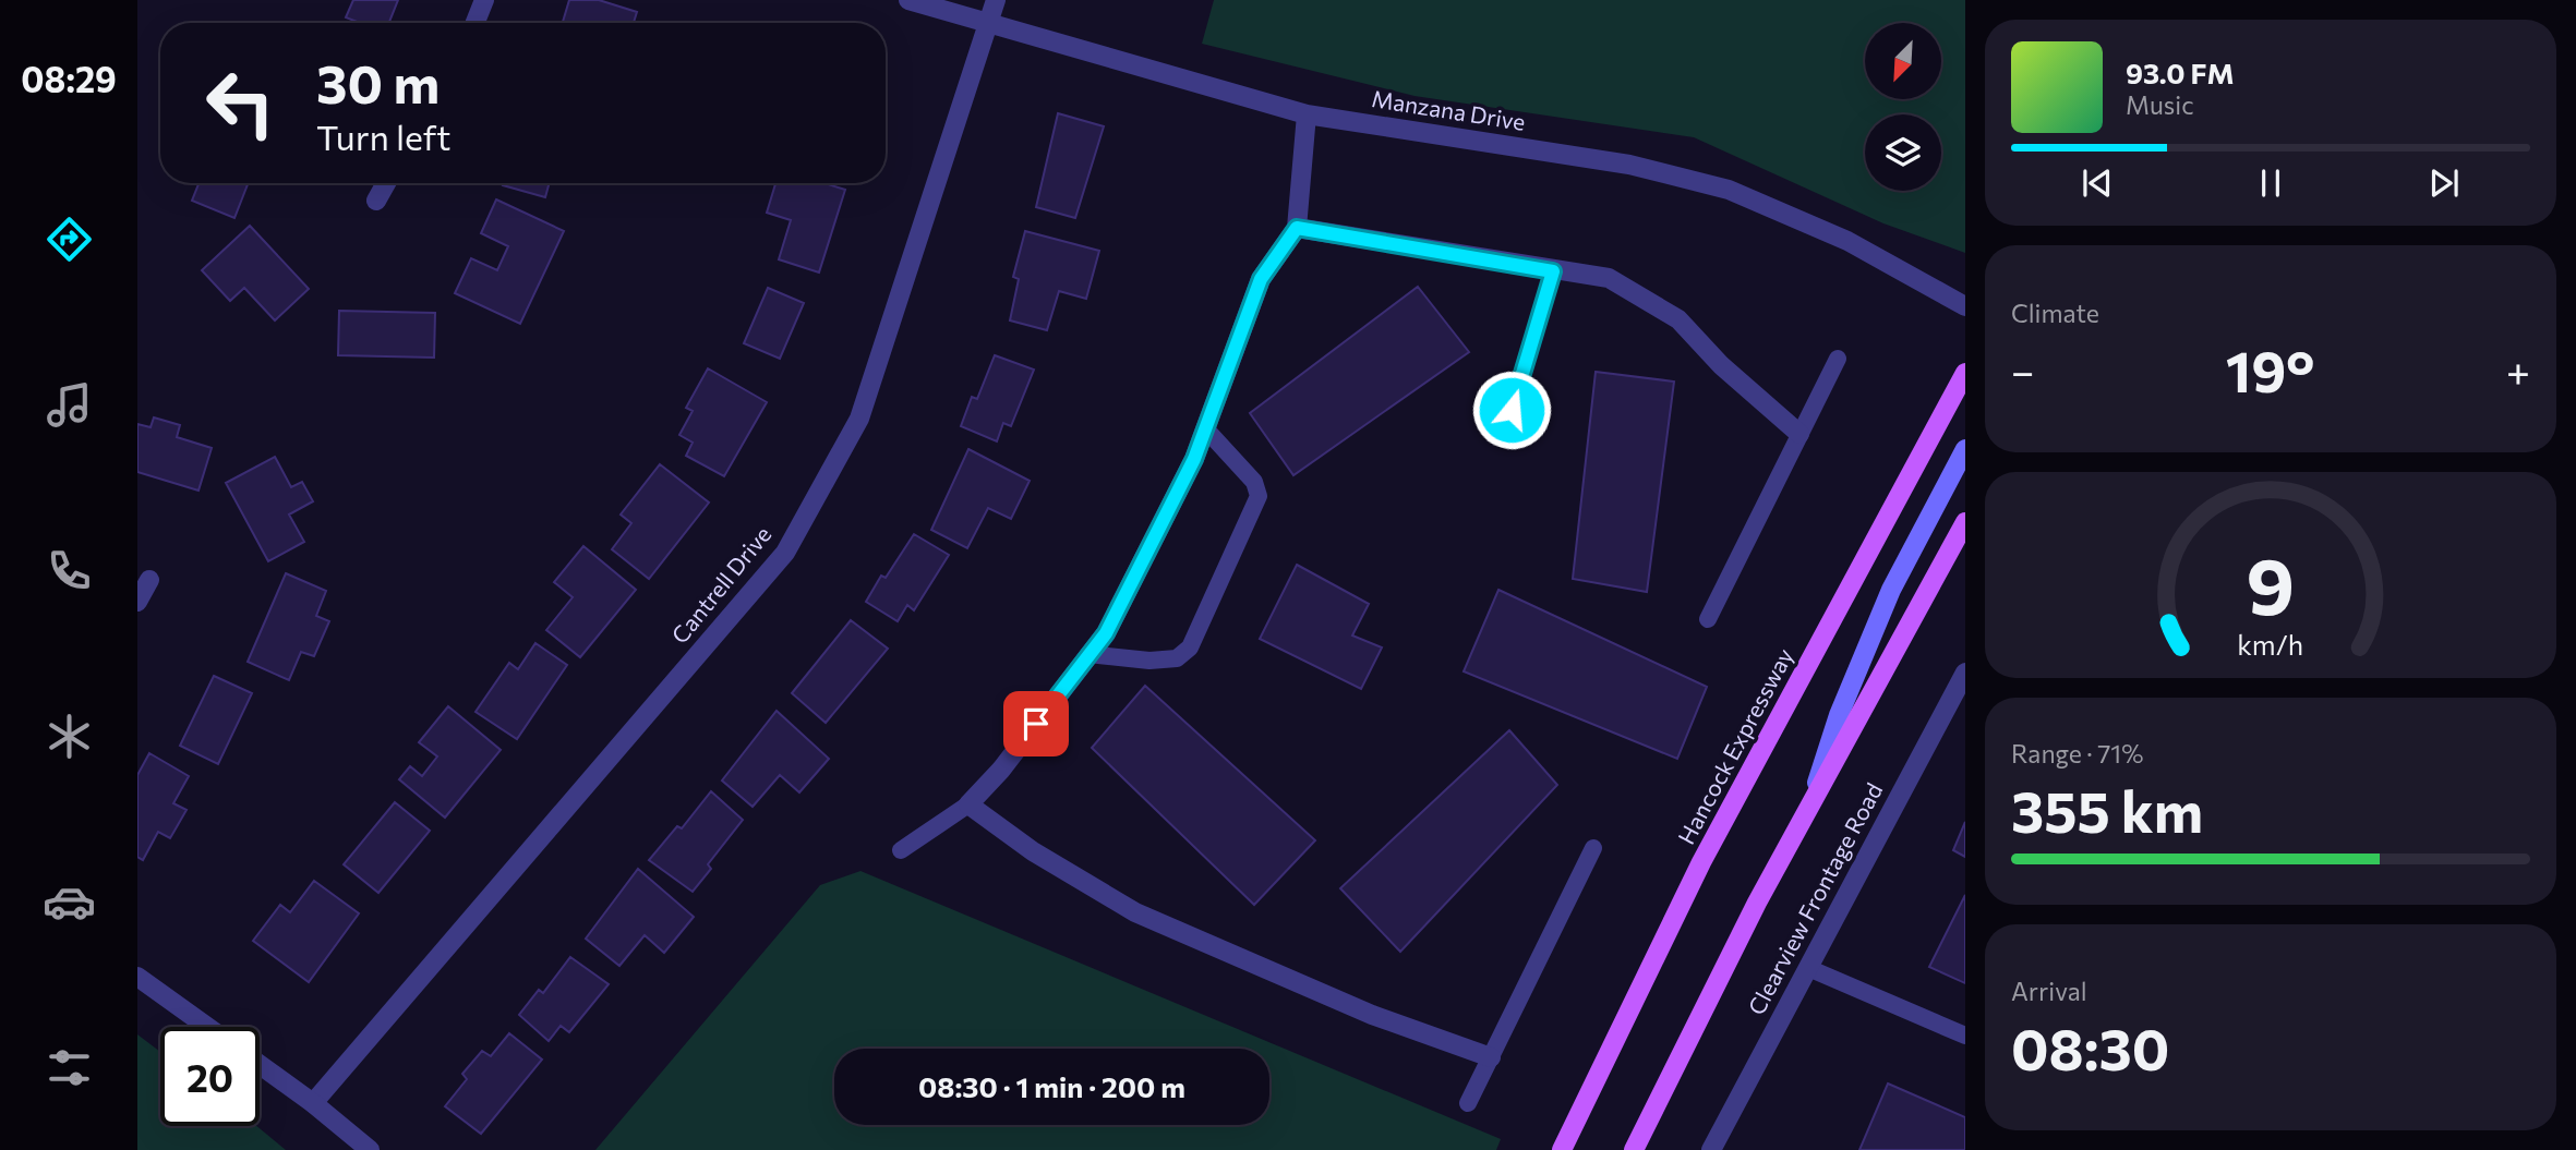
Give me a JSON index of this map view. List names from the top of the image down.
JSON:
{
  "streets": {
    "main road": ["Hancock Expressway"],
    "street": ["Manzana Drive", "Cantrell Drive", "Clearview Frontage Road"]
  },
  "crossings": [
    ["Manzana Drive", "Cantrell Drive"]
  ],
  "north": "bottom left",
  "page": {
    "tabs": "08:29",
    "turn": ["30 m", "Turn left"],
    "song": ["93.0 FM", "Music"],
    "tile": [
      "Climate",
      ["Range · 71%", "355 km"],
      ["Arrival", "08:30"]
    ],
    "heat": ["−", "19°", "+"],
    "limit": "20",
    "trip": "08:30 · 1 min · 200 m",
    "gauge": ["9", "km/h"]
  }
}
